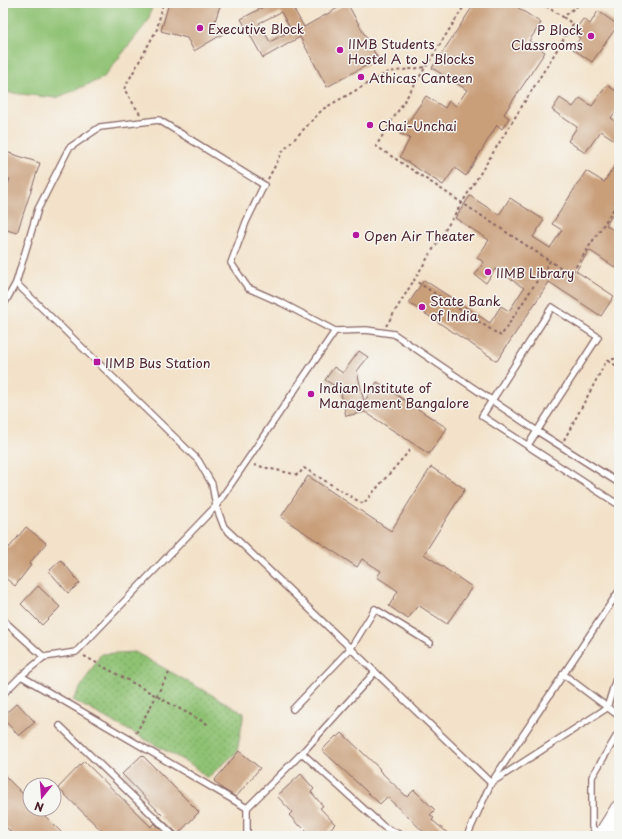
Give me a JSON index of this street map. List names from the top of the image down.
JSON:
{
  "places": {
    "other": [
      "Executive Block",
      "P Block Classrooms",
      "IIMB Students Hostel A to J Blocks",
      "Athicas Canteen",
      "Chai-Unchai",
      "Open Air Theater",
      "IIMB Library",
      "State Bank of India",
      "Indian Institute of Management Bangalore"
    ],
    "transit": ["IIMB Bus Station"]
  },
  "north": "bottom"
}
